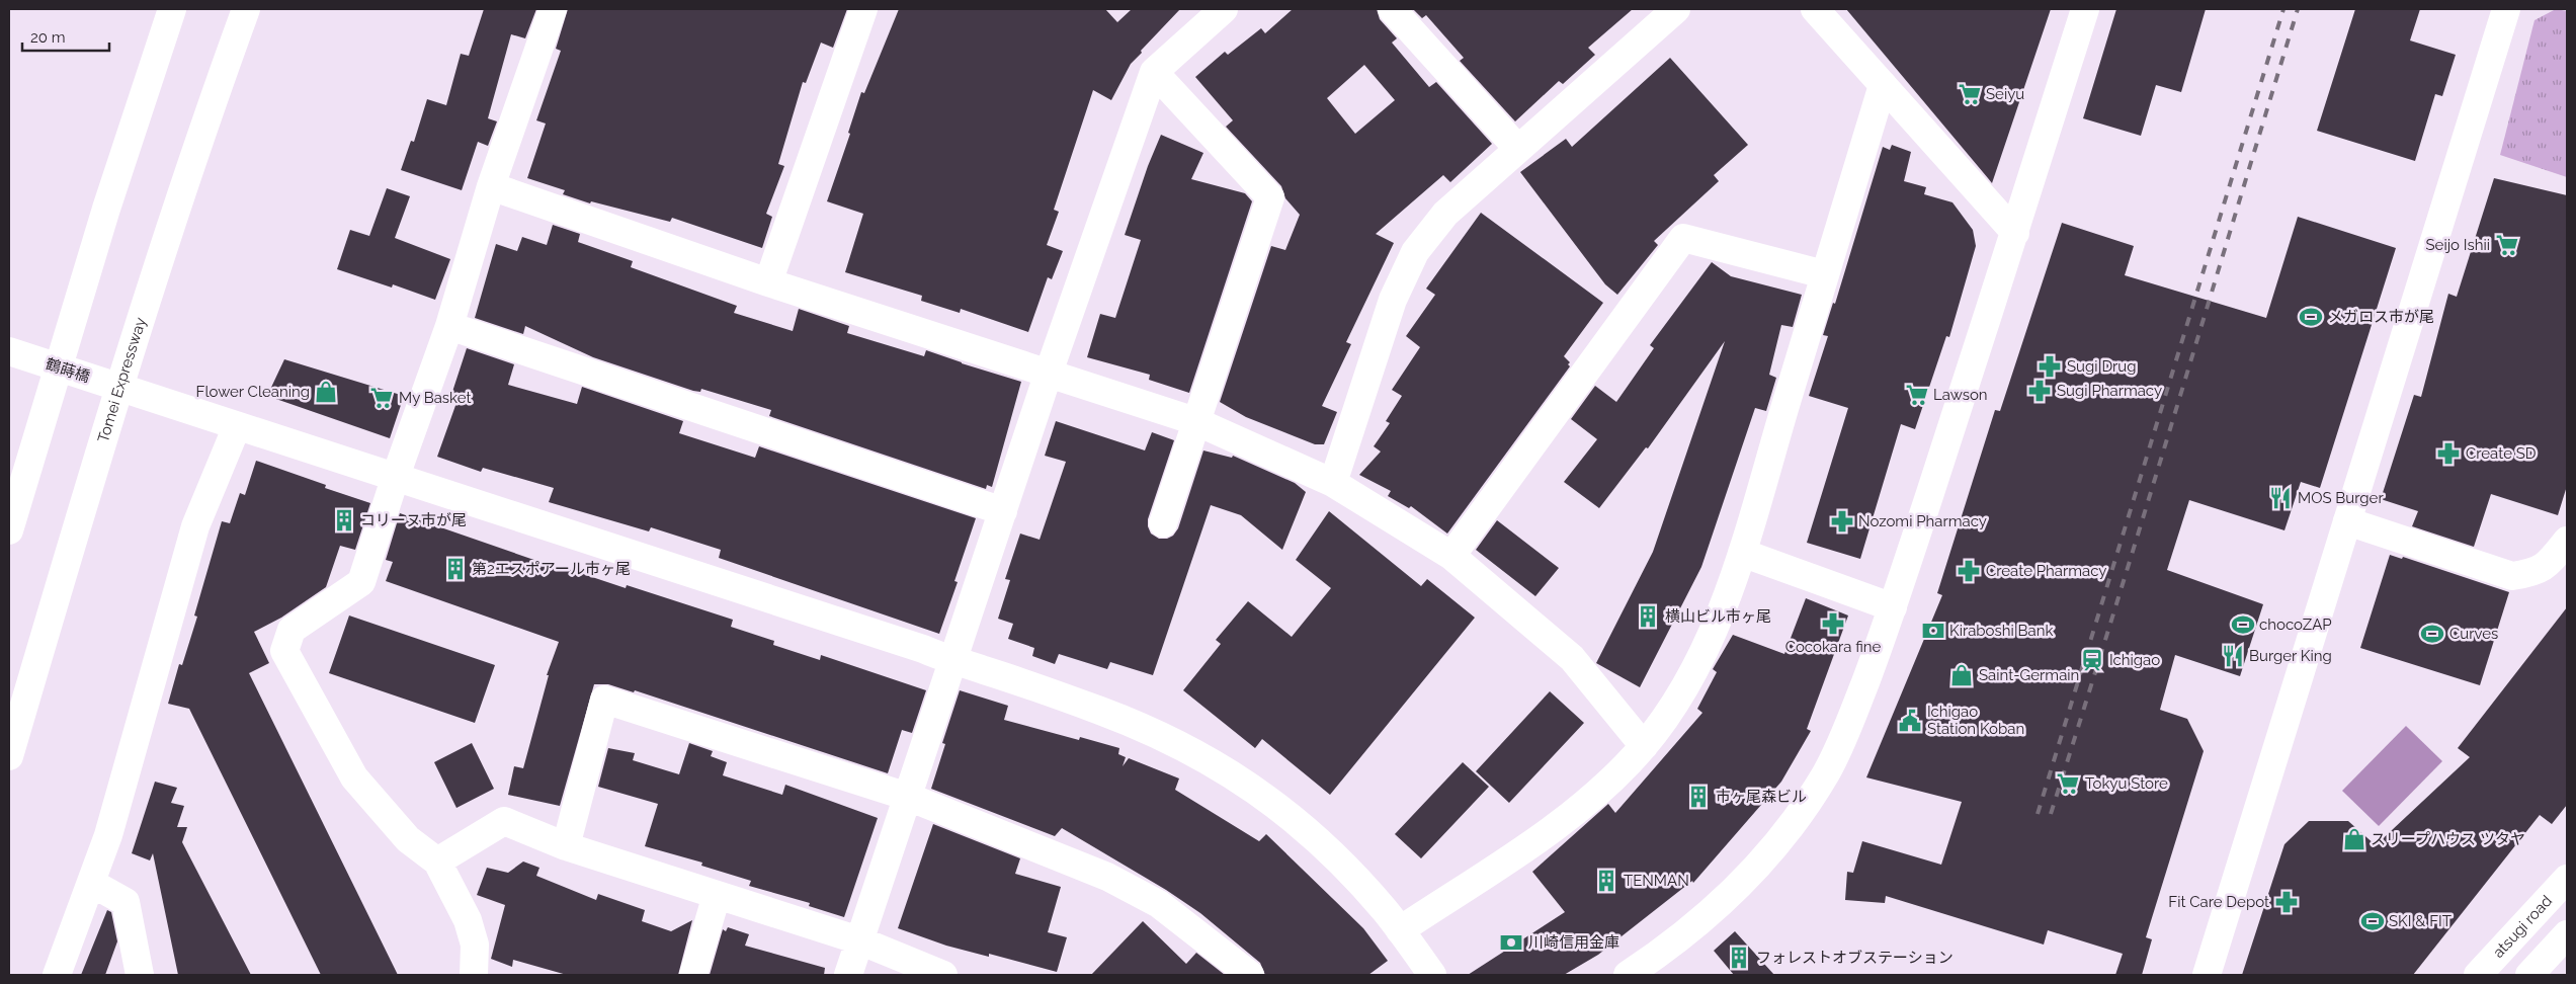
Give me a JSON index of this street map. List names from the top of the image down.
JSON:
{
  "streets": {
    "main road": ["鶴蒔橋", "Tomei Expressway", "atsugi road"]
  },
  "places": {
    "supermarket": [
      "Seiyu",
      "Seijo Ishii",
      "Lawson",
      "My Basket",
      "Tokyu Store"
    ],
    "sports": [
      "メガロス市が尾",
      "chocoZAP",
      "Curves",
      "SKI & FIT"
    ],
    "pharmacy": [
      "Sugi Drug",
      "Sugi Pharmacy",
      "Create SD",
      "Nozomi Pharmacy",
      "Create Pharmacy",
      "Cocokara fine",
      "Fit Care Depot"
    ],
    "shop": ["Flower Cleaning", "Saint-Germain", "スリープハウス ツタヤ"],
    "restaurant": ["MOS Burger", "Burger King"],
    "building": [
      "コリーヌ市が尾",
      "第2エスポアール市ヶ尾",
      "横山ビル市ヶ尾",
      "市ヶ尾森ビル",
      "TENMAN",
      "フォレストオブステーション"
    ],
    "bank": ["Kiraboshi Bank", "川崎信用金庫"],
    "station": ["Ichigao"],
    "public building": ["Ichigao Station Koban"]
  },
  "scale_bar": "20 m"
}
